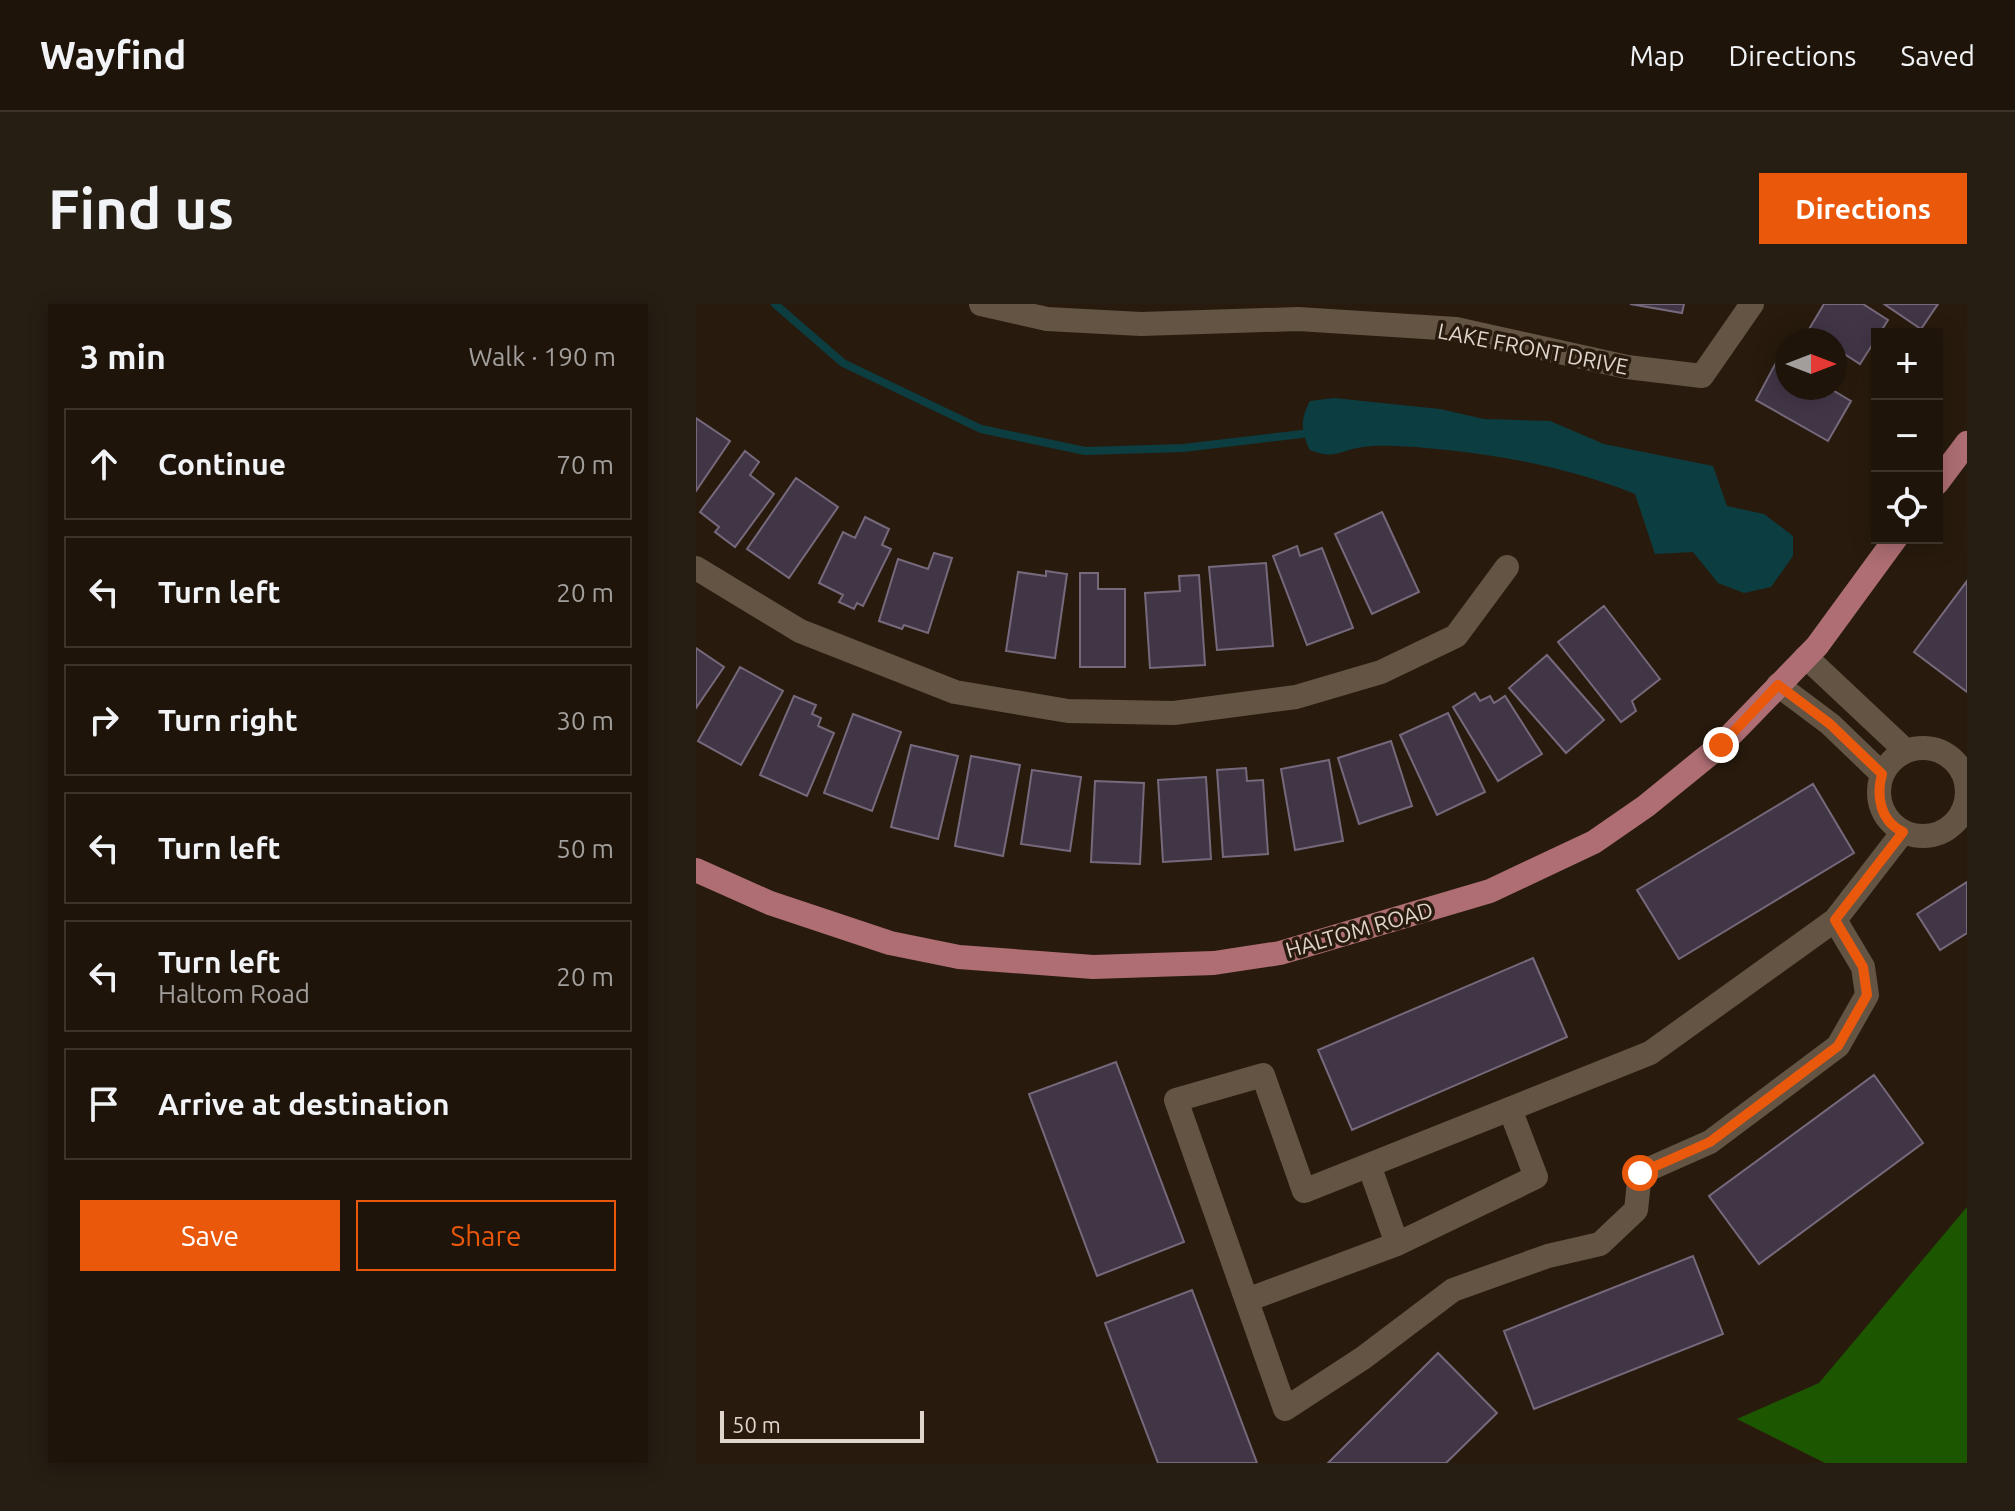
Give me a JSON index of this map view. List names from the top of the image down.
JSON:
{
  "streets": {
    "main road": ["HALTOM ROAD"],
    "street": ["LAKE FRONT DRIVE"]
  },
  "scale_bar": "50 m",
  "north": "right",
  "page": {
    "header": "Wayfind",
    "nav": ["Map", "Directions", "Saved"],
    "buttons": [
      "Directions",
      ["Save", "Share"]
    ],
    "title": "Find us",
    "heading": ["3 min", "Walk · 190 m"],
    "map_buttons": ["+", "−"],
    "list": [
      ["Continue", "70 m"],
      ["Turn left", "20 m"],
      ["Turn right", "30 m"],
      ["Turn left", "50 m"],
      ["Turn left", "Haltom Road", "20 m"],
      "Arrive at destination"
    ],
    "scale": "50 m"
  }
}
